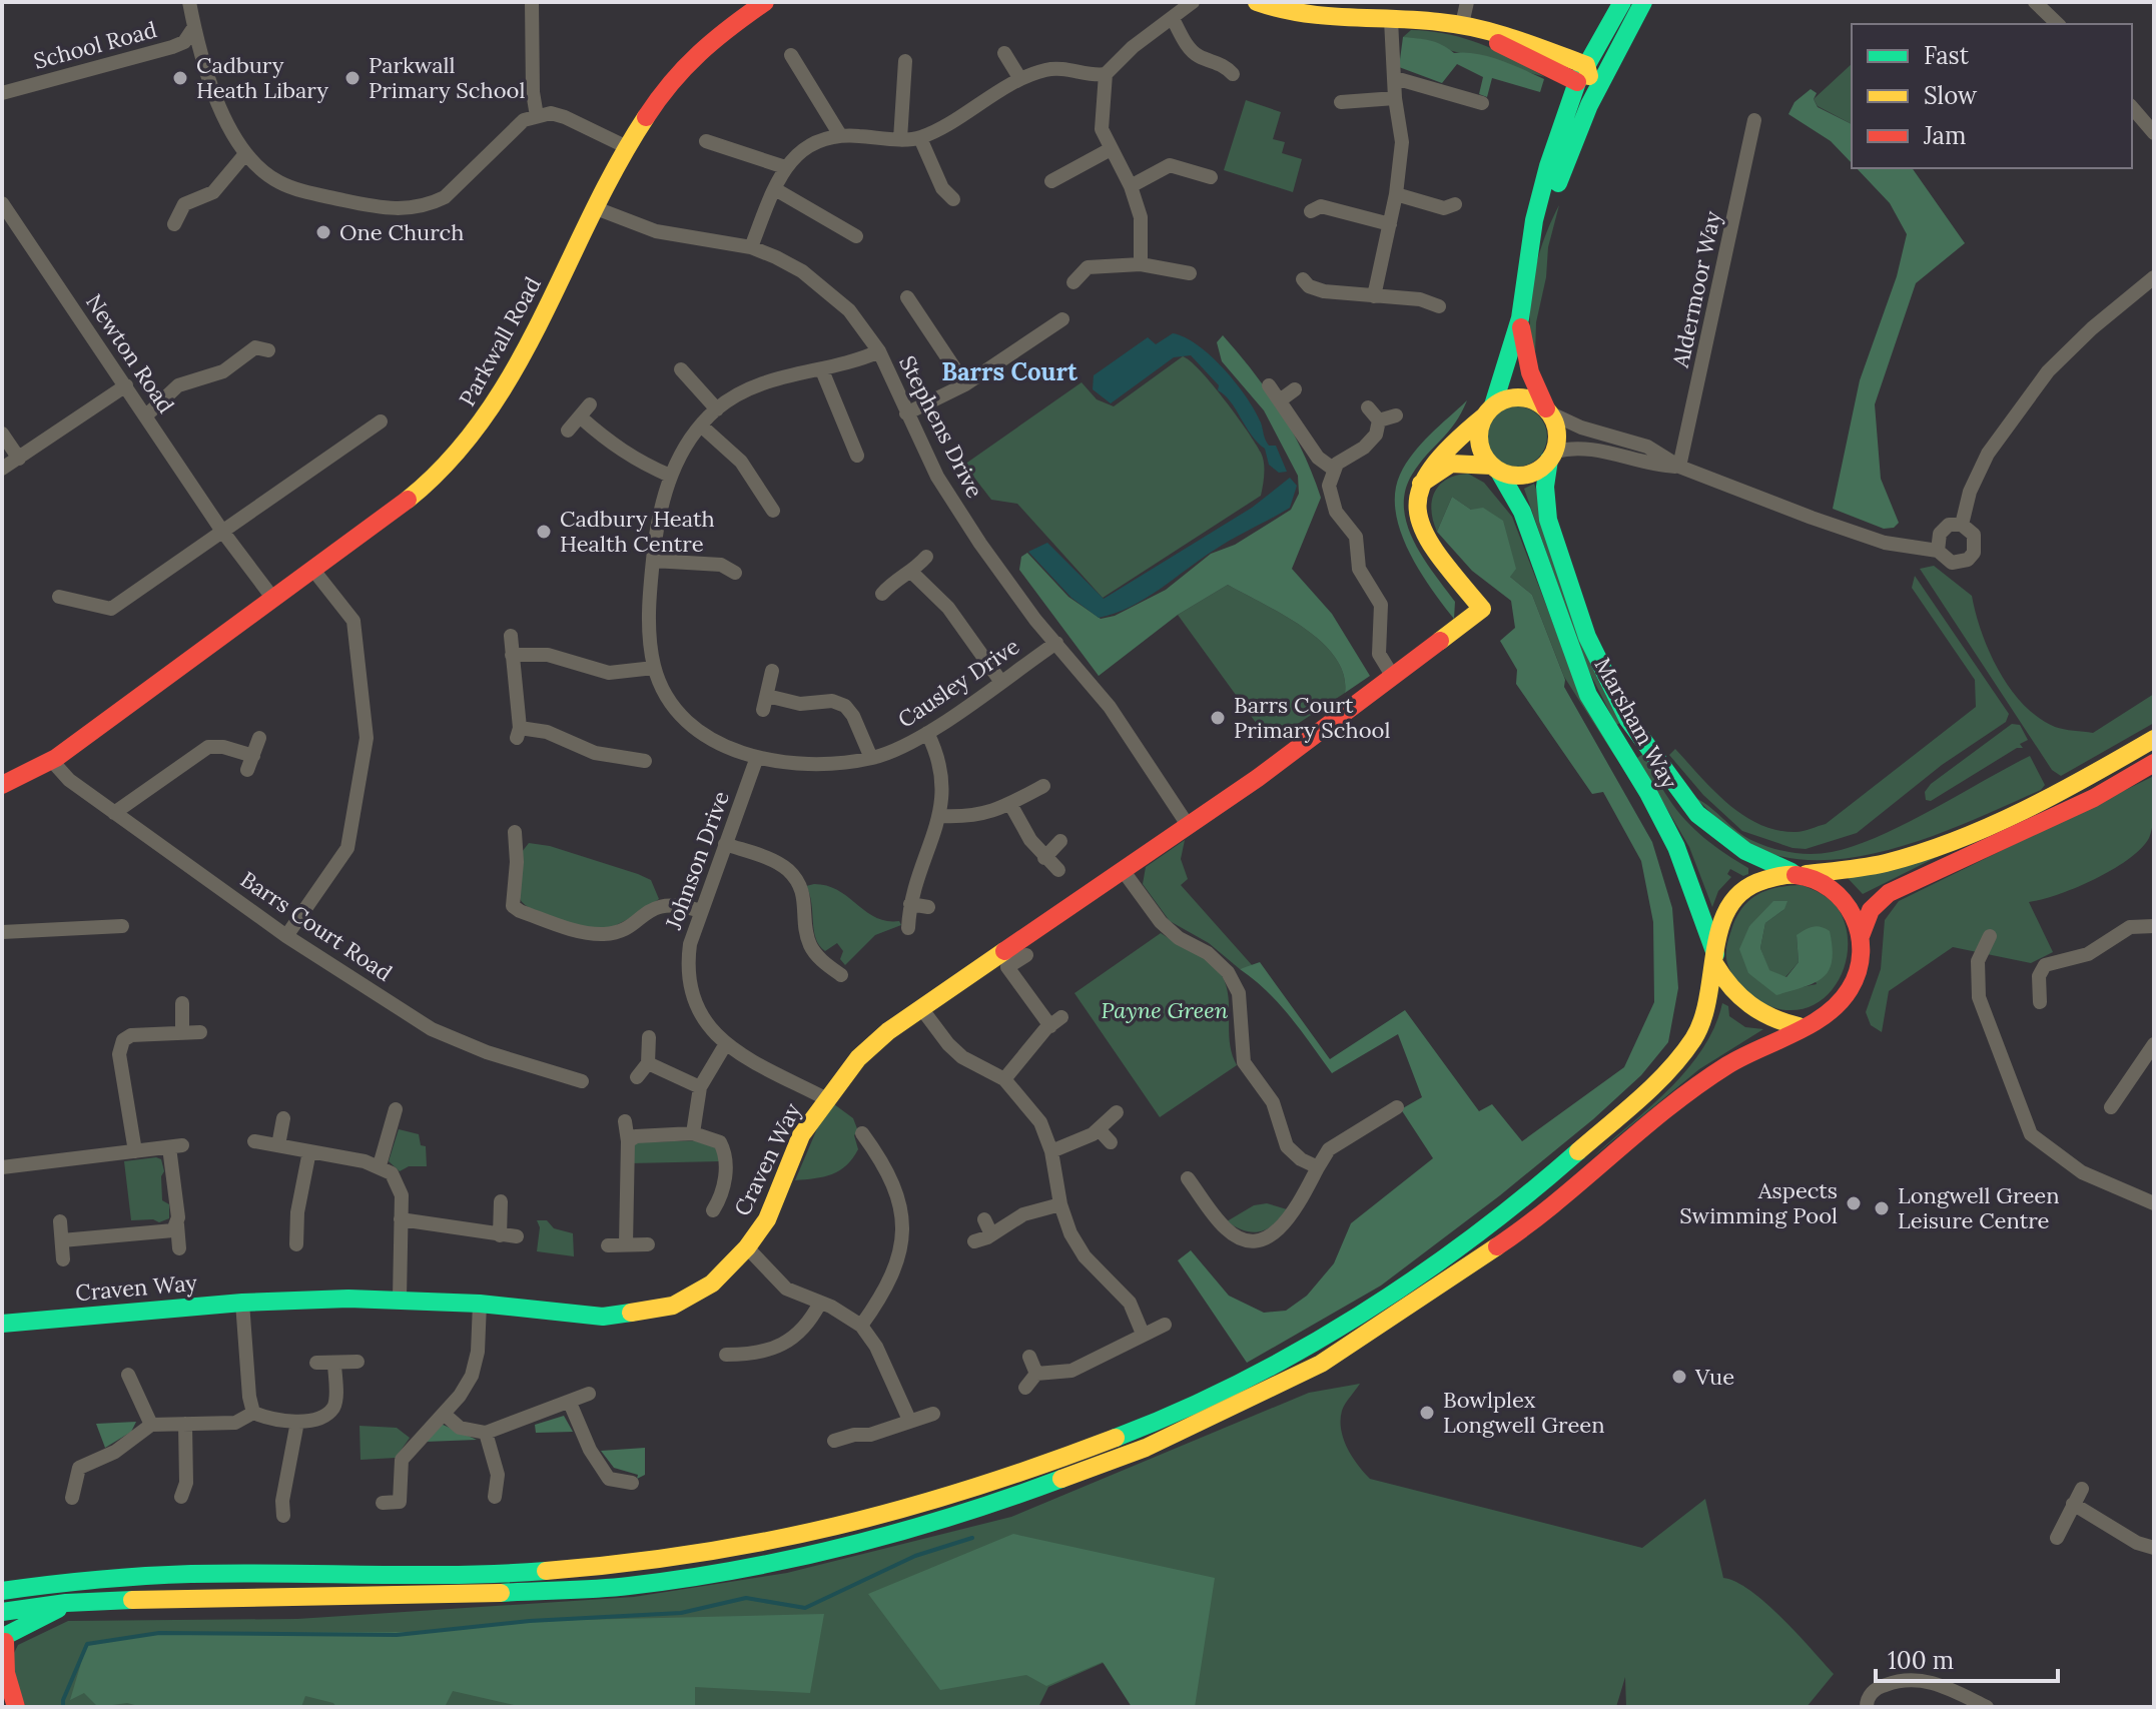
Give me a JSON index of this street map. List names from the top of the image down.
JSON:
{
  "streets": {
    "main road": ["Parkwall Road", "Marsham Way", "Craven Way"],
    "street": [
      "School Road",
      "Aldermoor Way",
      "Newton Road",
      "Stephens Drive",
      "Causley Drive",
      "Johnson Drive",
      "Barrs Court Road"
    ]
  },
  "crossings": [
    ["Parkwall Road", "Newton Road"],
    ["Parkwall Road", "Stephens Drive"],
    ["Parkwall Road", "Barrs Court Road"],
    ["Stephens Drive", "Causley Drive"],
    ["Stephens Drive", "Craven Way"],
    ["Causley Drive", "Johnson Drive"],
    ["Marsham Way", "Craven Way"],
    ["Johnson Drive", "Craven Way"]
  ],
  "districts": ["Barrs Court"],
  "parks": ["Payne Green"],
  "places": [
    "Cadbury Heath Libary",
    "Parkwall Primary School",
    "One Church",
    "Cadbury Heath Health Centre",
    "Barrs Court Primary School",
    "Aspects Swimming Pool",
    "Longwell Green Leisure Centre",
    "Vue",
    "Bowlplex Longwell Green"
  ],
  "legend": ["Fast", "Slow", "Jam"],
  "scale_bar": "100 m"
}
